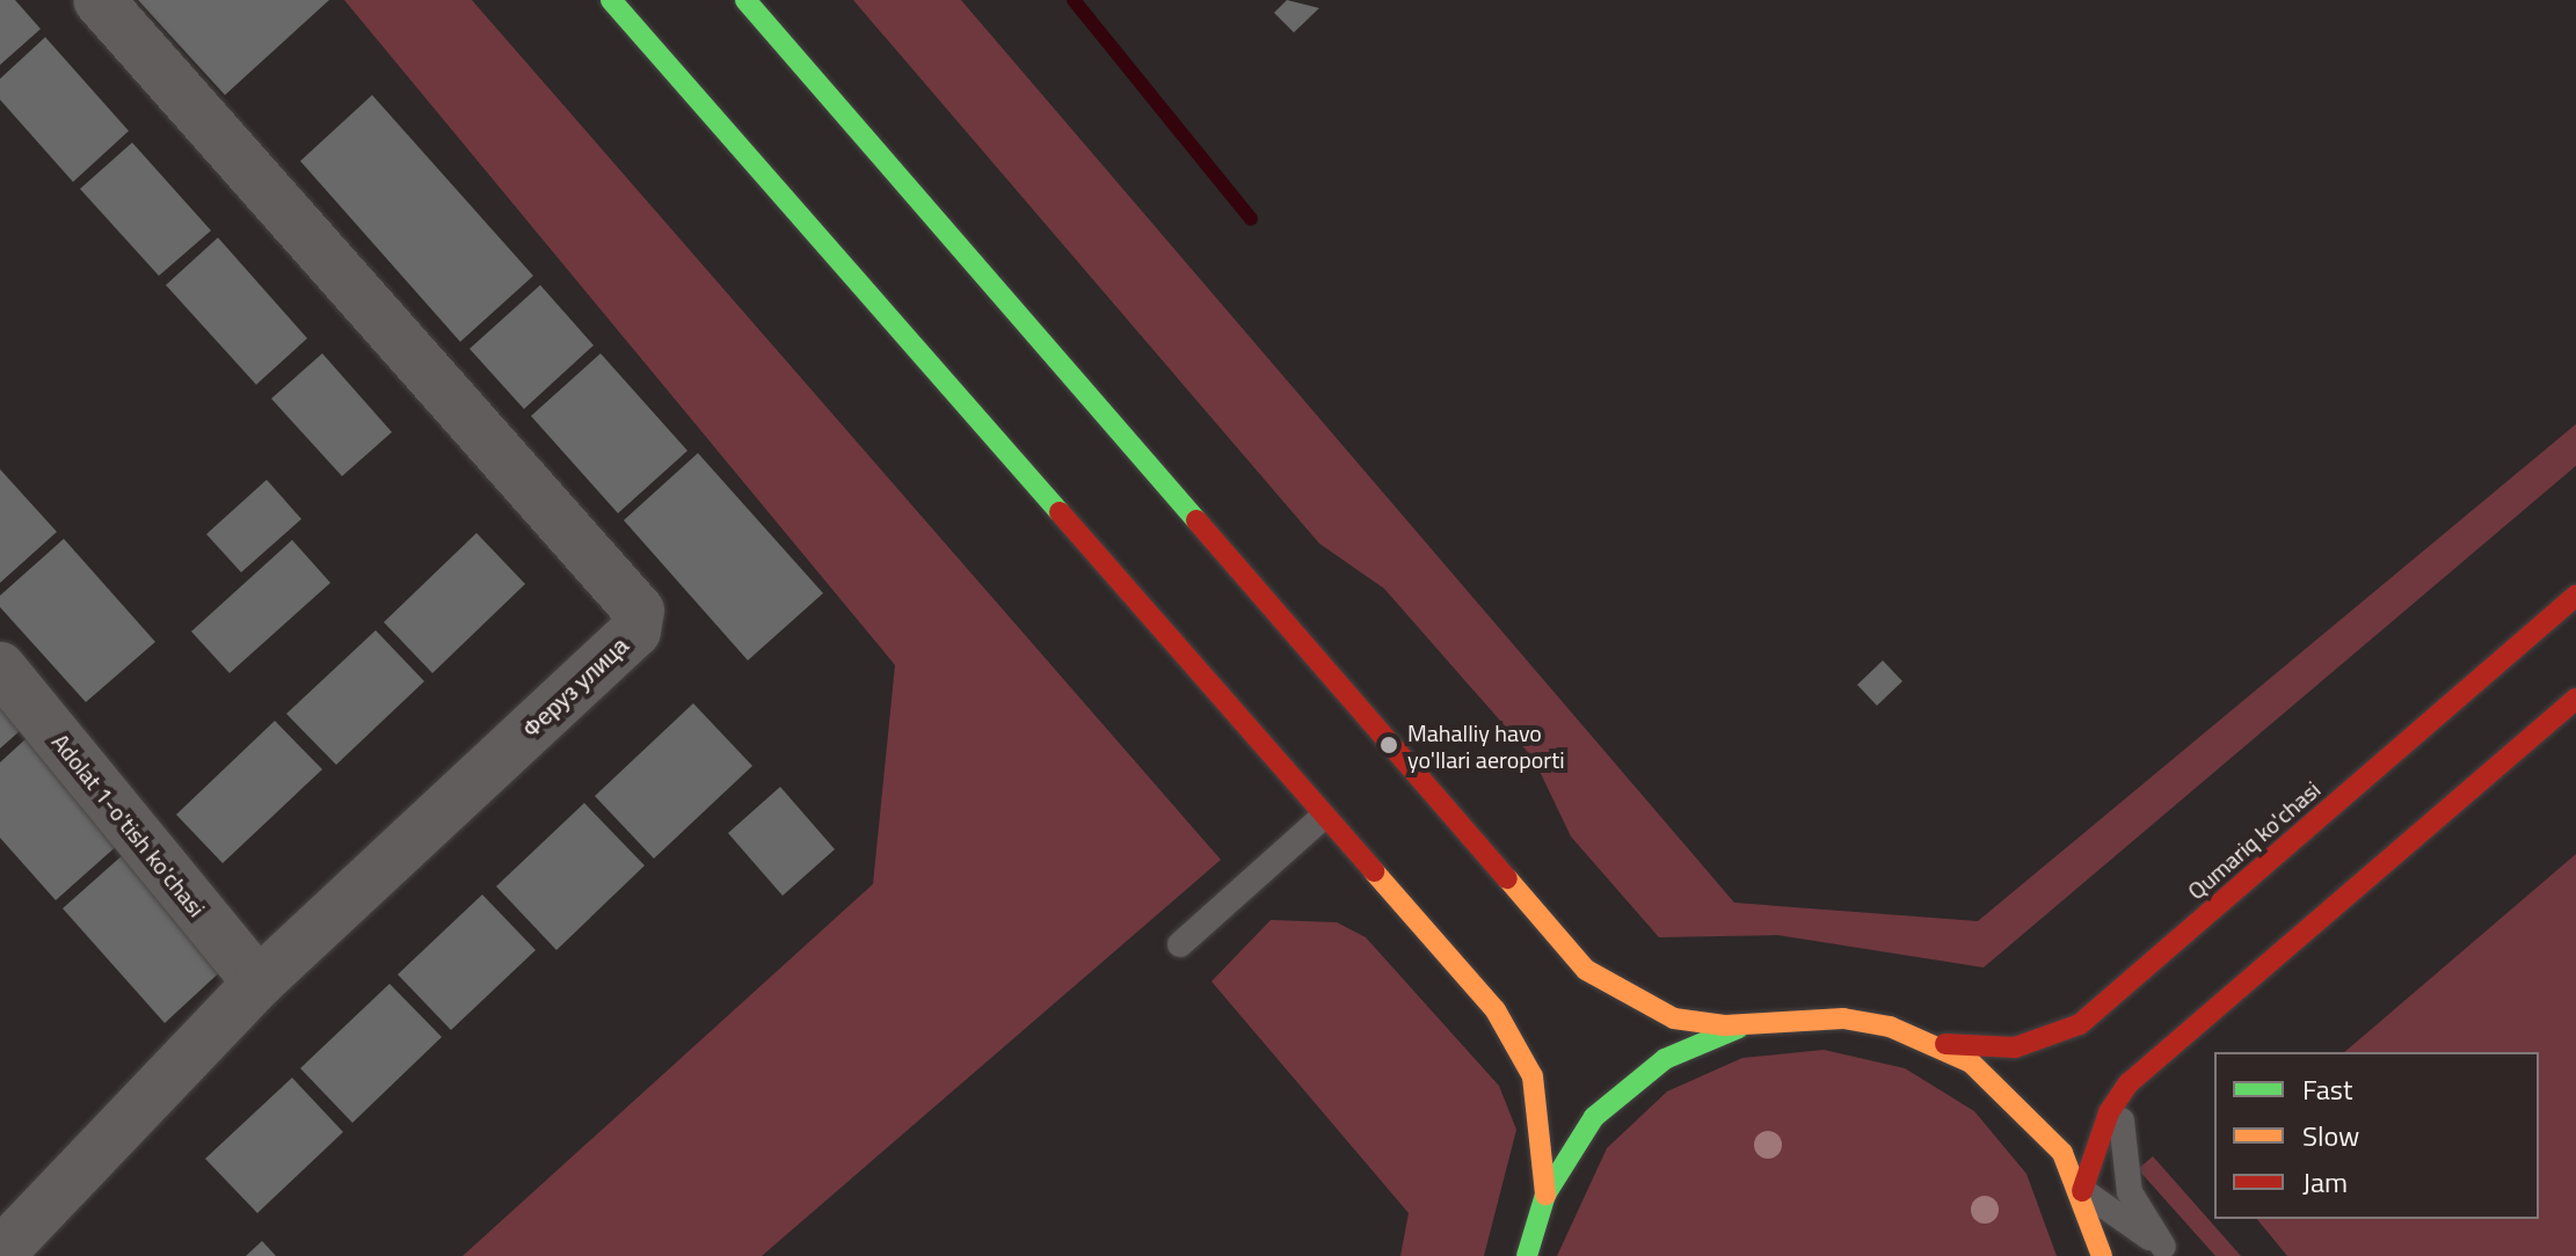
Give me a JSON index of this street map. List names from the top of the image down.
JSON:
{
  "streets": {
    "main road": ["Qumariq ko'chasi"],
    "street": ["Феруз улица", "Adolat 1-o'tish ko'chasi"]
  },
  "crossings": [
    ["Феруз улица", "Adolat 1-o'tish ko'chasi"]
  ],
  "places": ["Mahalliy havo yo'llari aeroporti"],
  "legend": ["Fast", "Slow", "Jam"]
}
